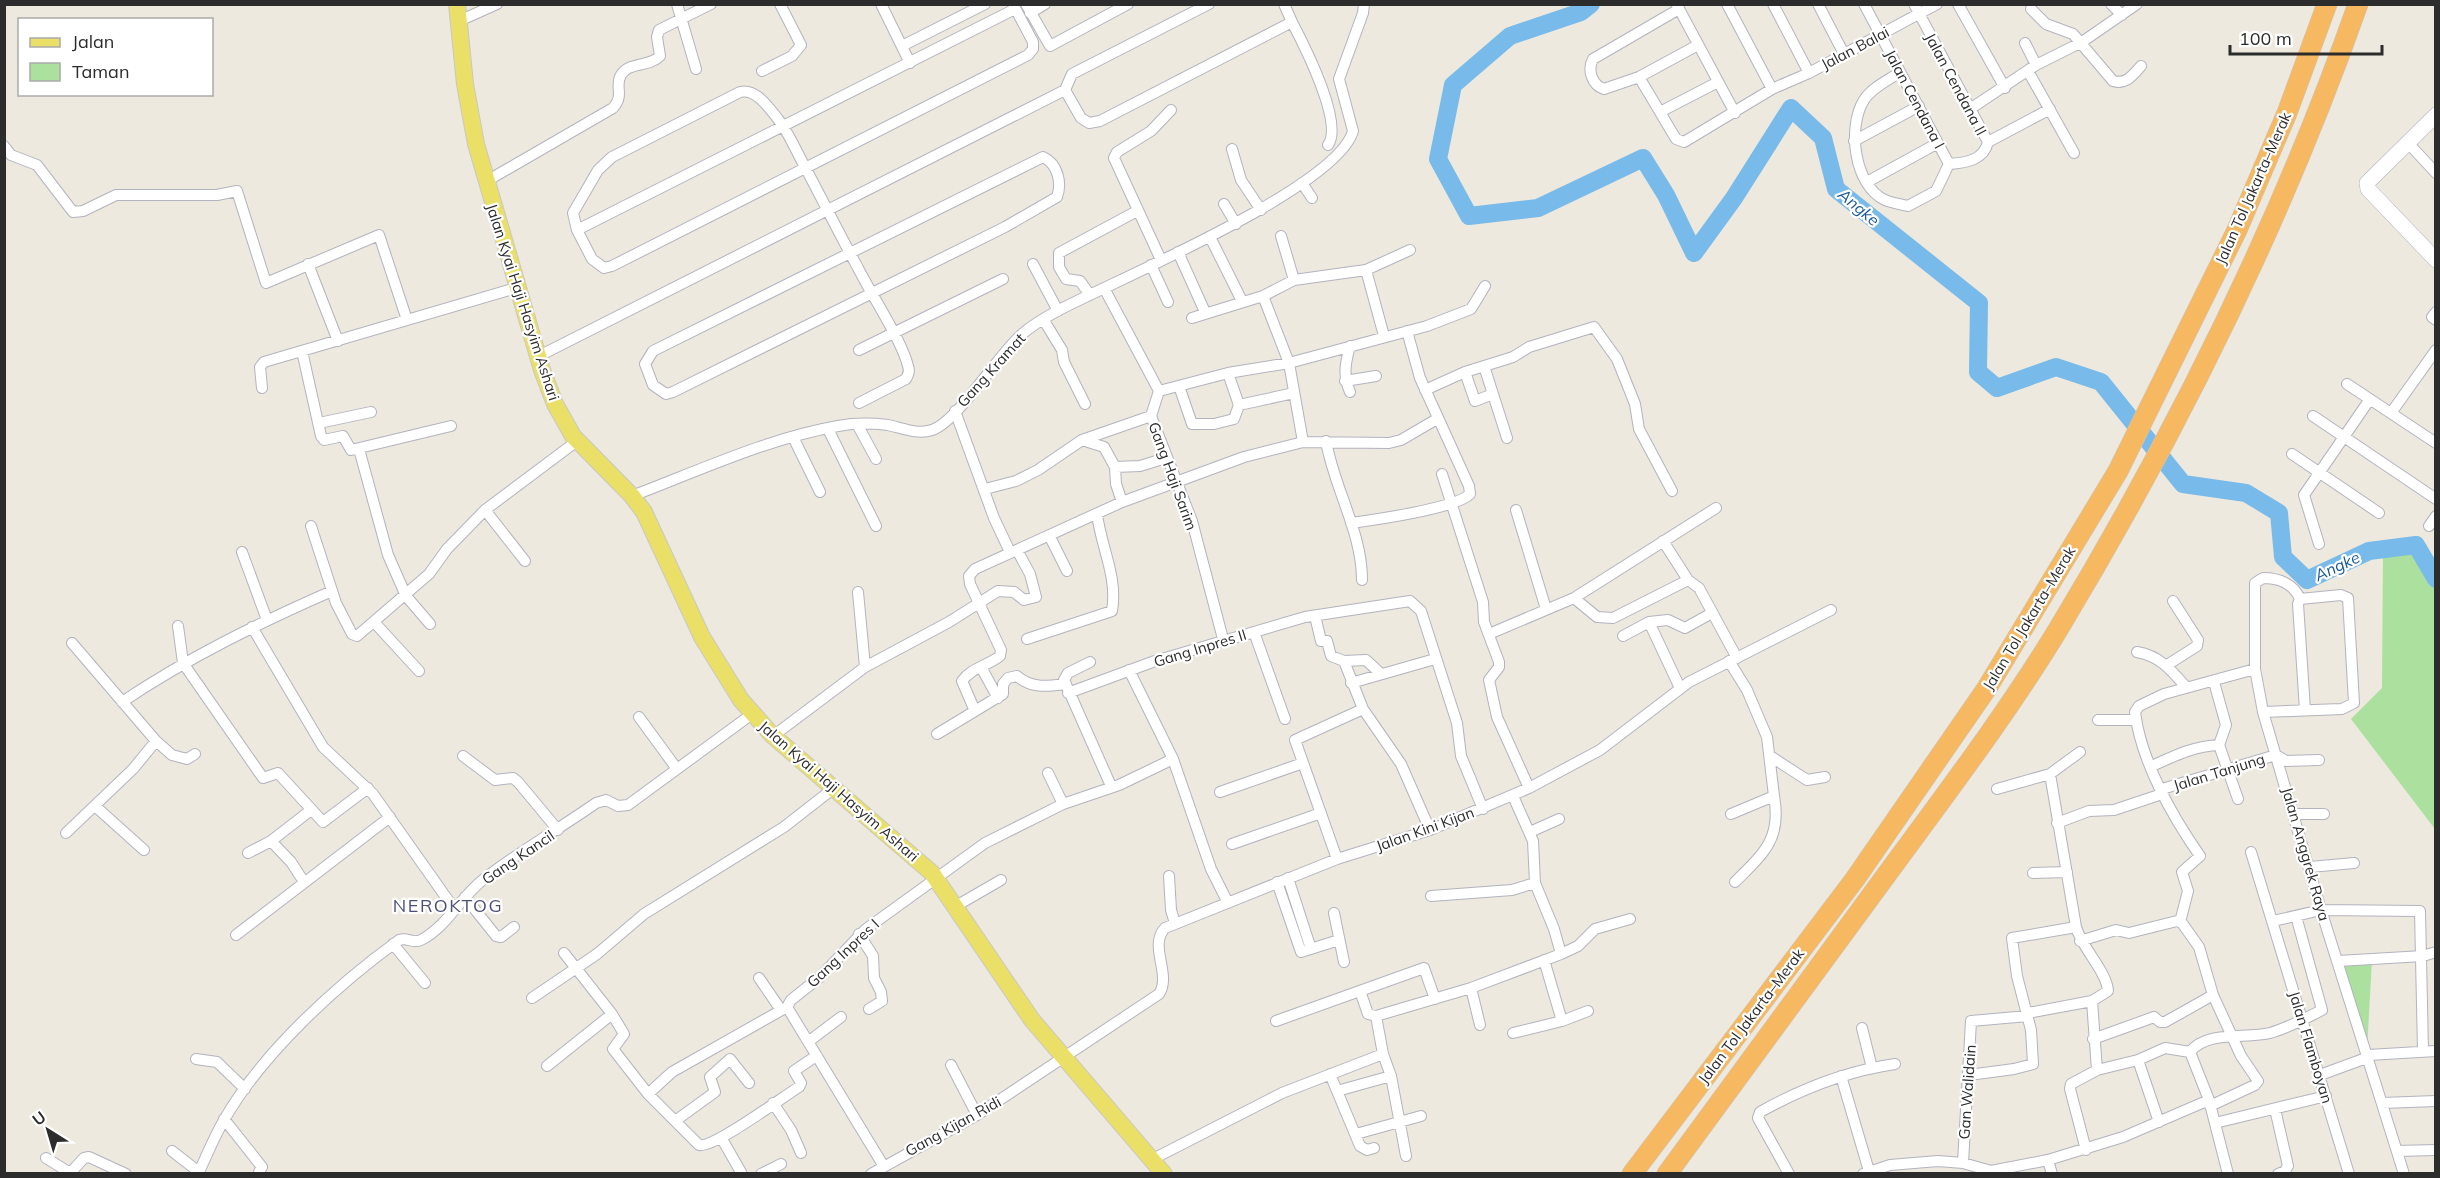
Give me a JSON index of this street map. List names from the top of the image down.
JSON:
{
  "streets": {
    "highway": ["Jalan Tol Jakarta–Merak"],
    "main road": ["Jalan Kyai Haji Hasyim Ashari"],
    "street": [
      "Jalan Balai",
      "Jalan Cendana II",
      "Jalan Cendana I",
      "Gang Kramat",
      "Gang Haji Sarim",
      "Gang Inpres II",
      "Jalan Tanjung",
      "Jalan Kini Kijan",
      "Jalan Anggrek Raya",
      "Gang Kancil",
      "Gang Inpres I",
      "Jalan Flamboyan",
      "Gan Walidain",
      "Gang Kijan Ridi"
    ]
  },
  "crossings": [
    ["Jalan Balai", "Jalan Cendana II"],
    ["Jalan Balai", "Jalan Cendana I"],
    ["Jalan Cendana II", "Jalan Cendana I"],
    ["Jalan Kyai Haji Hasyim Ashari", "Gang Kramat"],
    ["Jalan Kyai Haji Hasyim Ashari", "Gang Kancil"],
    ["Jalan Kyai Haji Hasyim Ashari", "Gang Inpres I"],
    ["Jalan Kyai Haji Hasyim Ashari", "Gang Kijan Ridi"],
    ["Gang Haji Sarim", "Gang Inpres II"],
    ["Gang Inpres II", "Jalan Kini Kijan"],
    ["Jalan Tanjung", "Jalan Anggrek Raya"]
  ],
  "districts": ["NEROKTOG"],
  "water": ["Angke"],
  "legend": ["Jalan", "Taman"],
  "scale_bar": "100 m",
  "north": "top left"
}
